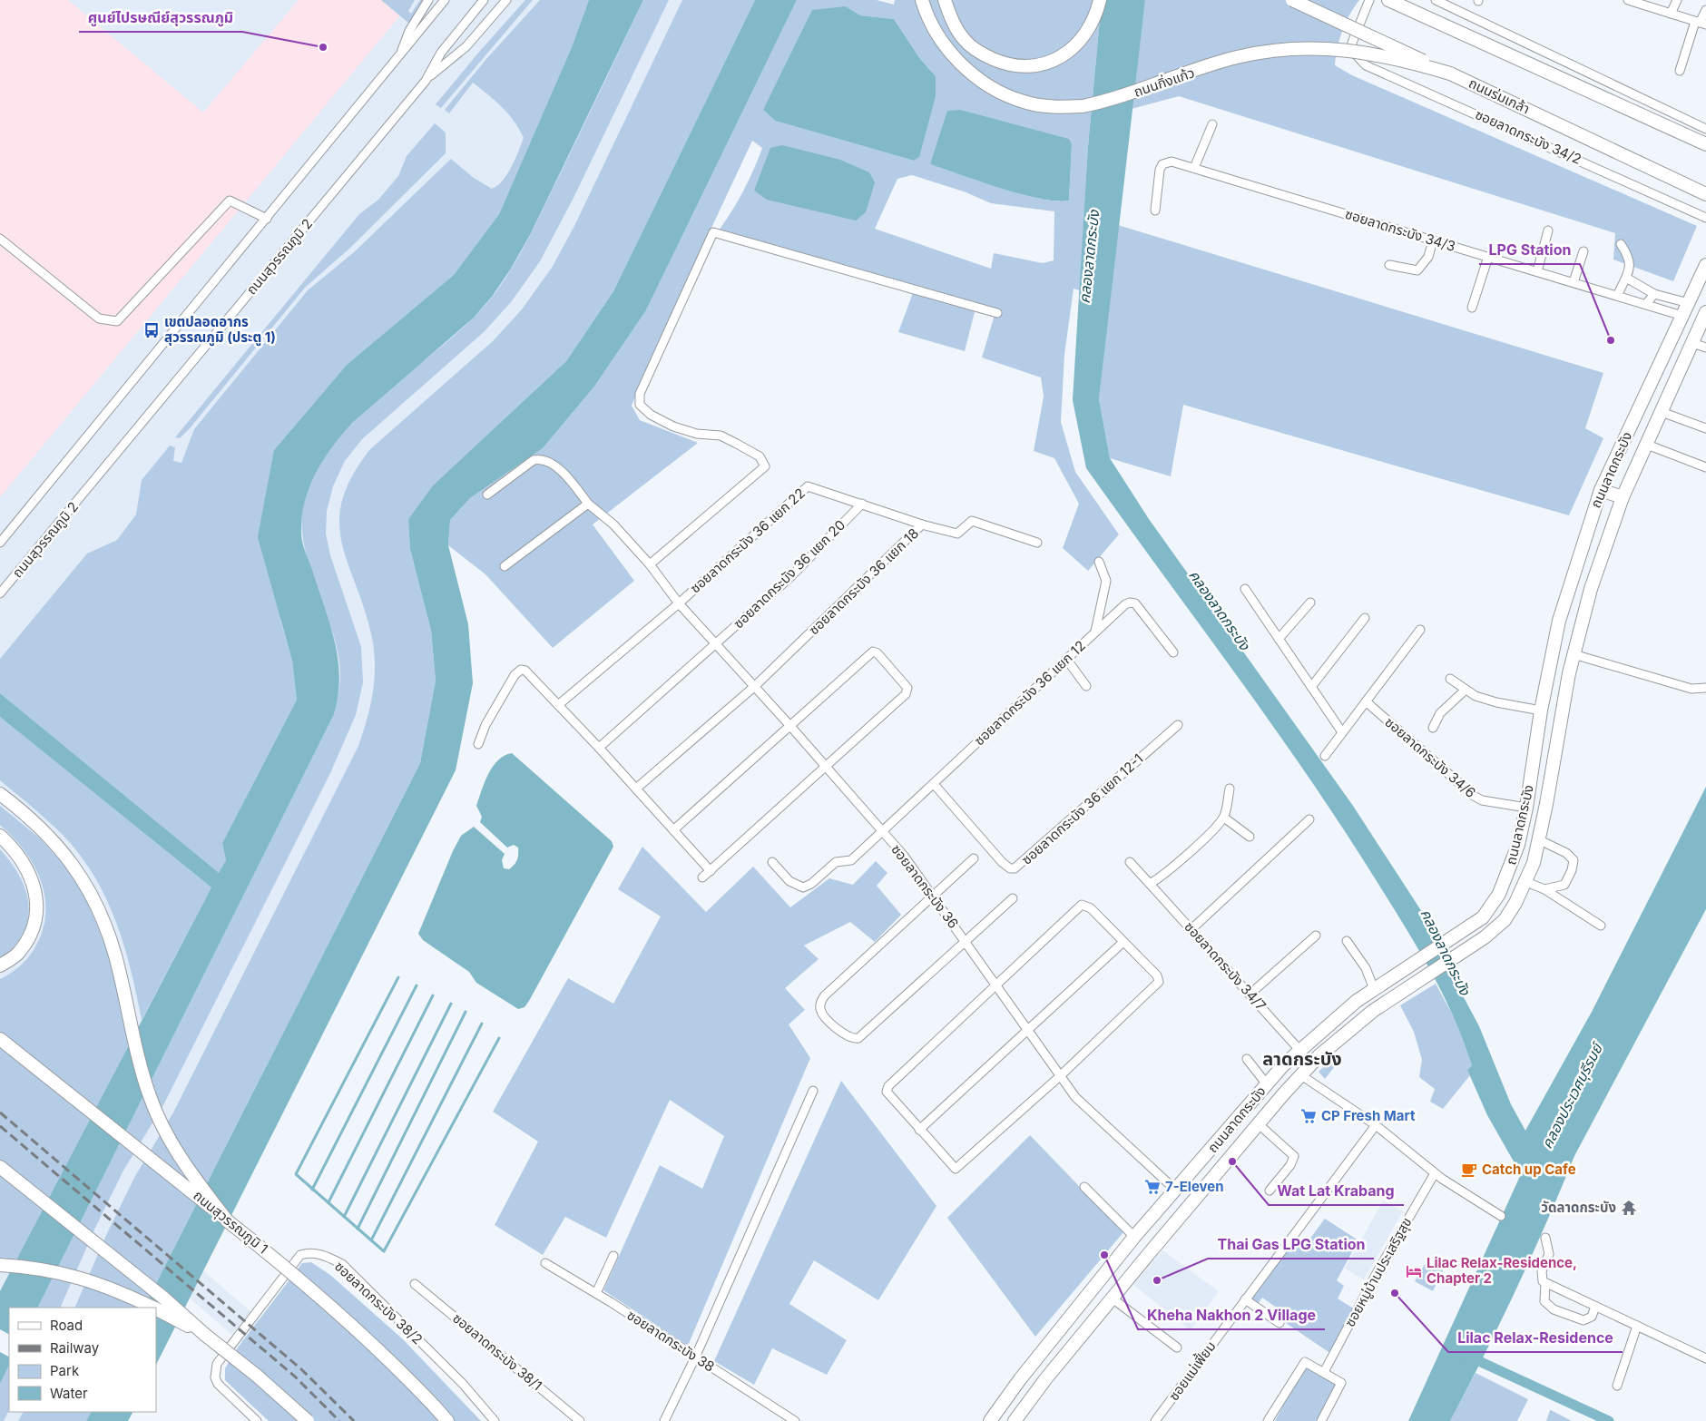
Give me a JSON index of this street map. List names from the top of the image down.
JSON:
{
  "streets": {
    "main road": [
      "ถนนกิ่งแก้ว",
      "ถนนร่มเกล้า",
      "ถนนลาดกระบัง",
      "ถนนสุวรรณภูมิ 1"
    ],
    "street": [
      "ซอยลาดกระบัง 34/2",
      "ซอยลาดกระบัง 34/3",
      "ถนนสุวรรณภูมิ 2",
      "ซอยลาดกระบัง 36 แยก 22",
      "ซอยลาดกระบัง 36 แยก 20",
      "ซอยลาดกระบัง 36 แยก 18",
      "ซอยลาดกระบัง 36 แยก 12",
      "ซอยลาดกระบัง 34/6",
      "ซอยลาดกระบัง 36 แยก 12-1",
      "ซอยลาดกระบัง 36",
      "ซอยลาดกระบัง 34/7",
      "ซอยหมู่บ้านประเสริฐสุข",
      "ซอยลาดกระบัง 38/2",
      "ซอยลาดกระบัง 38",
      "ซอยลาดกระบัง 38/1",
      "ซอยแม่เฟี้ยม"
    ]
  },
  "crossings": [
    ["ถนนกิ่งแก้ว", "ถนนร่มเกล้า"],
    ["ซอยลาดกระบัง 34/3", "ถนนลาดกระบัง"],
    ["ถนนลาดกระบัง", "ซอยลาดกระบัง 34/6"],
    ["ถนนลาดกระบัง", "ซอยลาดกระบัง 36"],
    ["ถนนลาดกระบัง", "ซอยลาดกระบัง 34/7"],
    ["ซอยลาดกระบัง 36 แยก 22", "ซอยลาดกระบัง 36 แยก 20"],
    ["ซอยลาดกระบัง 36 แยก 22", "ซอยลาดกระบัง 36 แยก 18"],
    ["ซอยลาดกระบัง 36 แยก 22", "ซอยลาดกระบัง 36"],
    ["ซอยลาดกระบัง 36 แยก 20", "ซอยลาดกระบัง 36"],
    ["ซอยลาดกระบัง 36 แยก 18", "ซอยลาดกระบัง 36"],
    ["ซอยลาดกระบัง 36 แยก 12", "ซอยลาดกระบัง 36 แยก 12-1"],
    ["ซอยลาดกระบัง 36 แยก 12", "ซอยลาดกระบัง 36"]
  ],
  "districts": ["ลาดกระบัง"],
  "water": ["คลองลาดกระบัง", "คลองประเวศบุรีรมย์"],
  "places": {
    "other": [
      "ศูนย์ไปรษณีย์สุวรรณภูมิ",
      "LPG Station",
      "Wat Lat Krabang",
      "Kheha Nakhon 2 Village",
      "Thai Gas LPG Station",
      "Lilac Relax-Residence"
    ],
    "bus stop": ["เขตปลอดอากร สุวรรณภูมิ (ประตู 1)"],
    "supermarket": ["CP Fresh Mart", "7-Eleven"],
    "cafe": ["Catch up Cafe"],
    "temple": ["วัดลาดกระบัง"],
    "hotel": ["Lilac Relax-Residence, Chapter 2"]
  },
  "legend": [
    "Road",
    "Railway",
    "Park",
    "Water"
  ]
}
